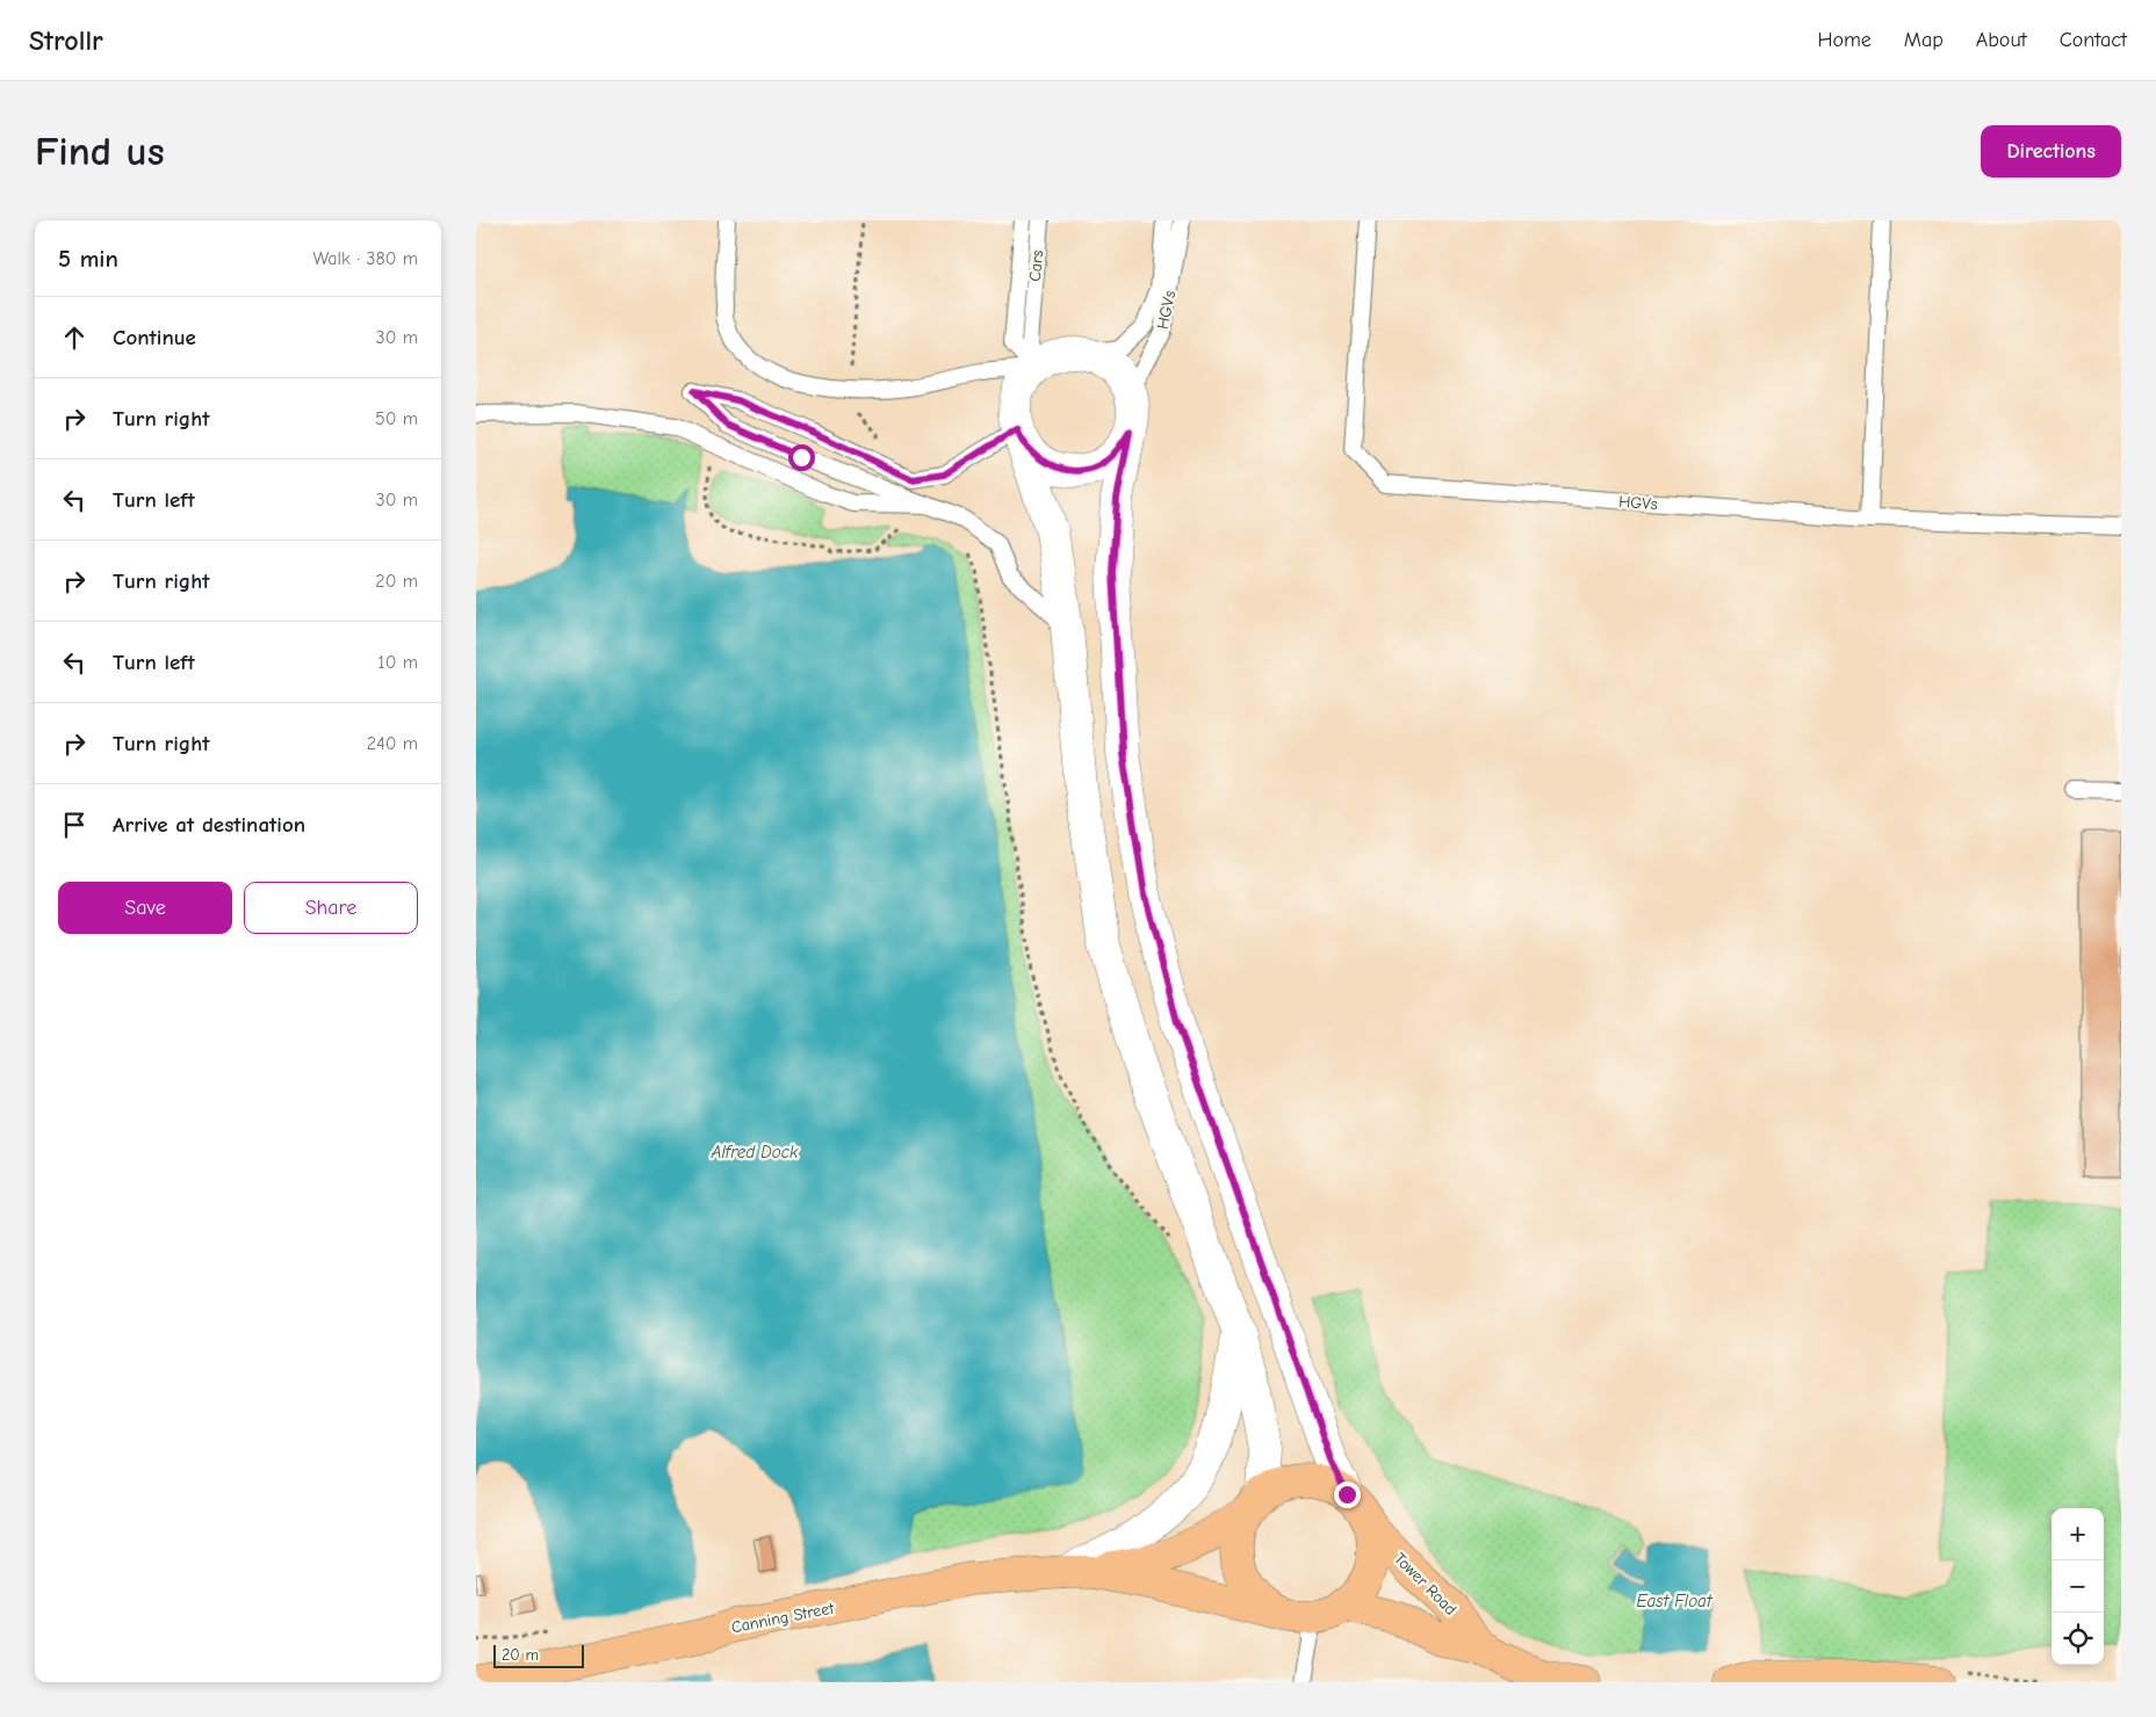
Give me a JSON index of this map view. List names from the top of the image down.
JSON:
{
  "streets": {
    "highway": ["Tower Road", "Canning Street"],
    "lane": ["Cars", "HGVs"]
  },
  "crossings": [
    ["Cars", "HGVs"],
    ["Tower Road", "Canning Street"]
  ],
  "water": ["Alfred Dock", "East Float"],
  "scale_bar": "20 m",
  "page": {
    "header": "Strollr",
    "nav": [
      "Home",
      "Map",
      "About",
      "Contact"
    ],
    "buttons": [
      "Directions",
      ["Save", "Share"]
    ],
    "title": "Find us",
    "heading": ["5 min", "Walk · 380 m"],
    "list": [
      ["Continue", "30 m"],
      ["Turn right", "50 m"],
      ["Turn left", "30 m"],
      ["Turn right", "20 m"],
      ["Turn left", "10 m"],
      ["Turn right", "240 m"],
      "Arrive at destination"
    ],
    "map_buttons": ["+", "−"],
    "scale": "20 m"
  }
}
